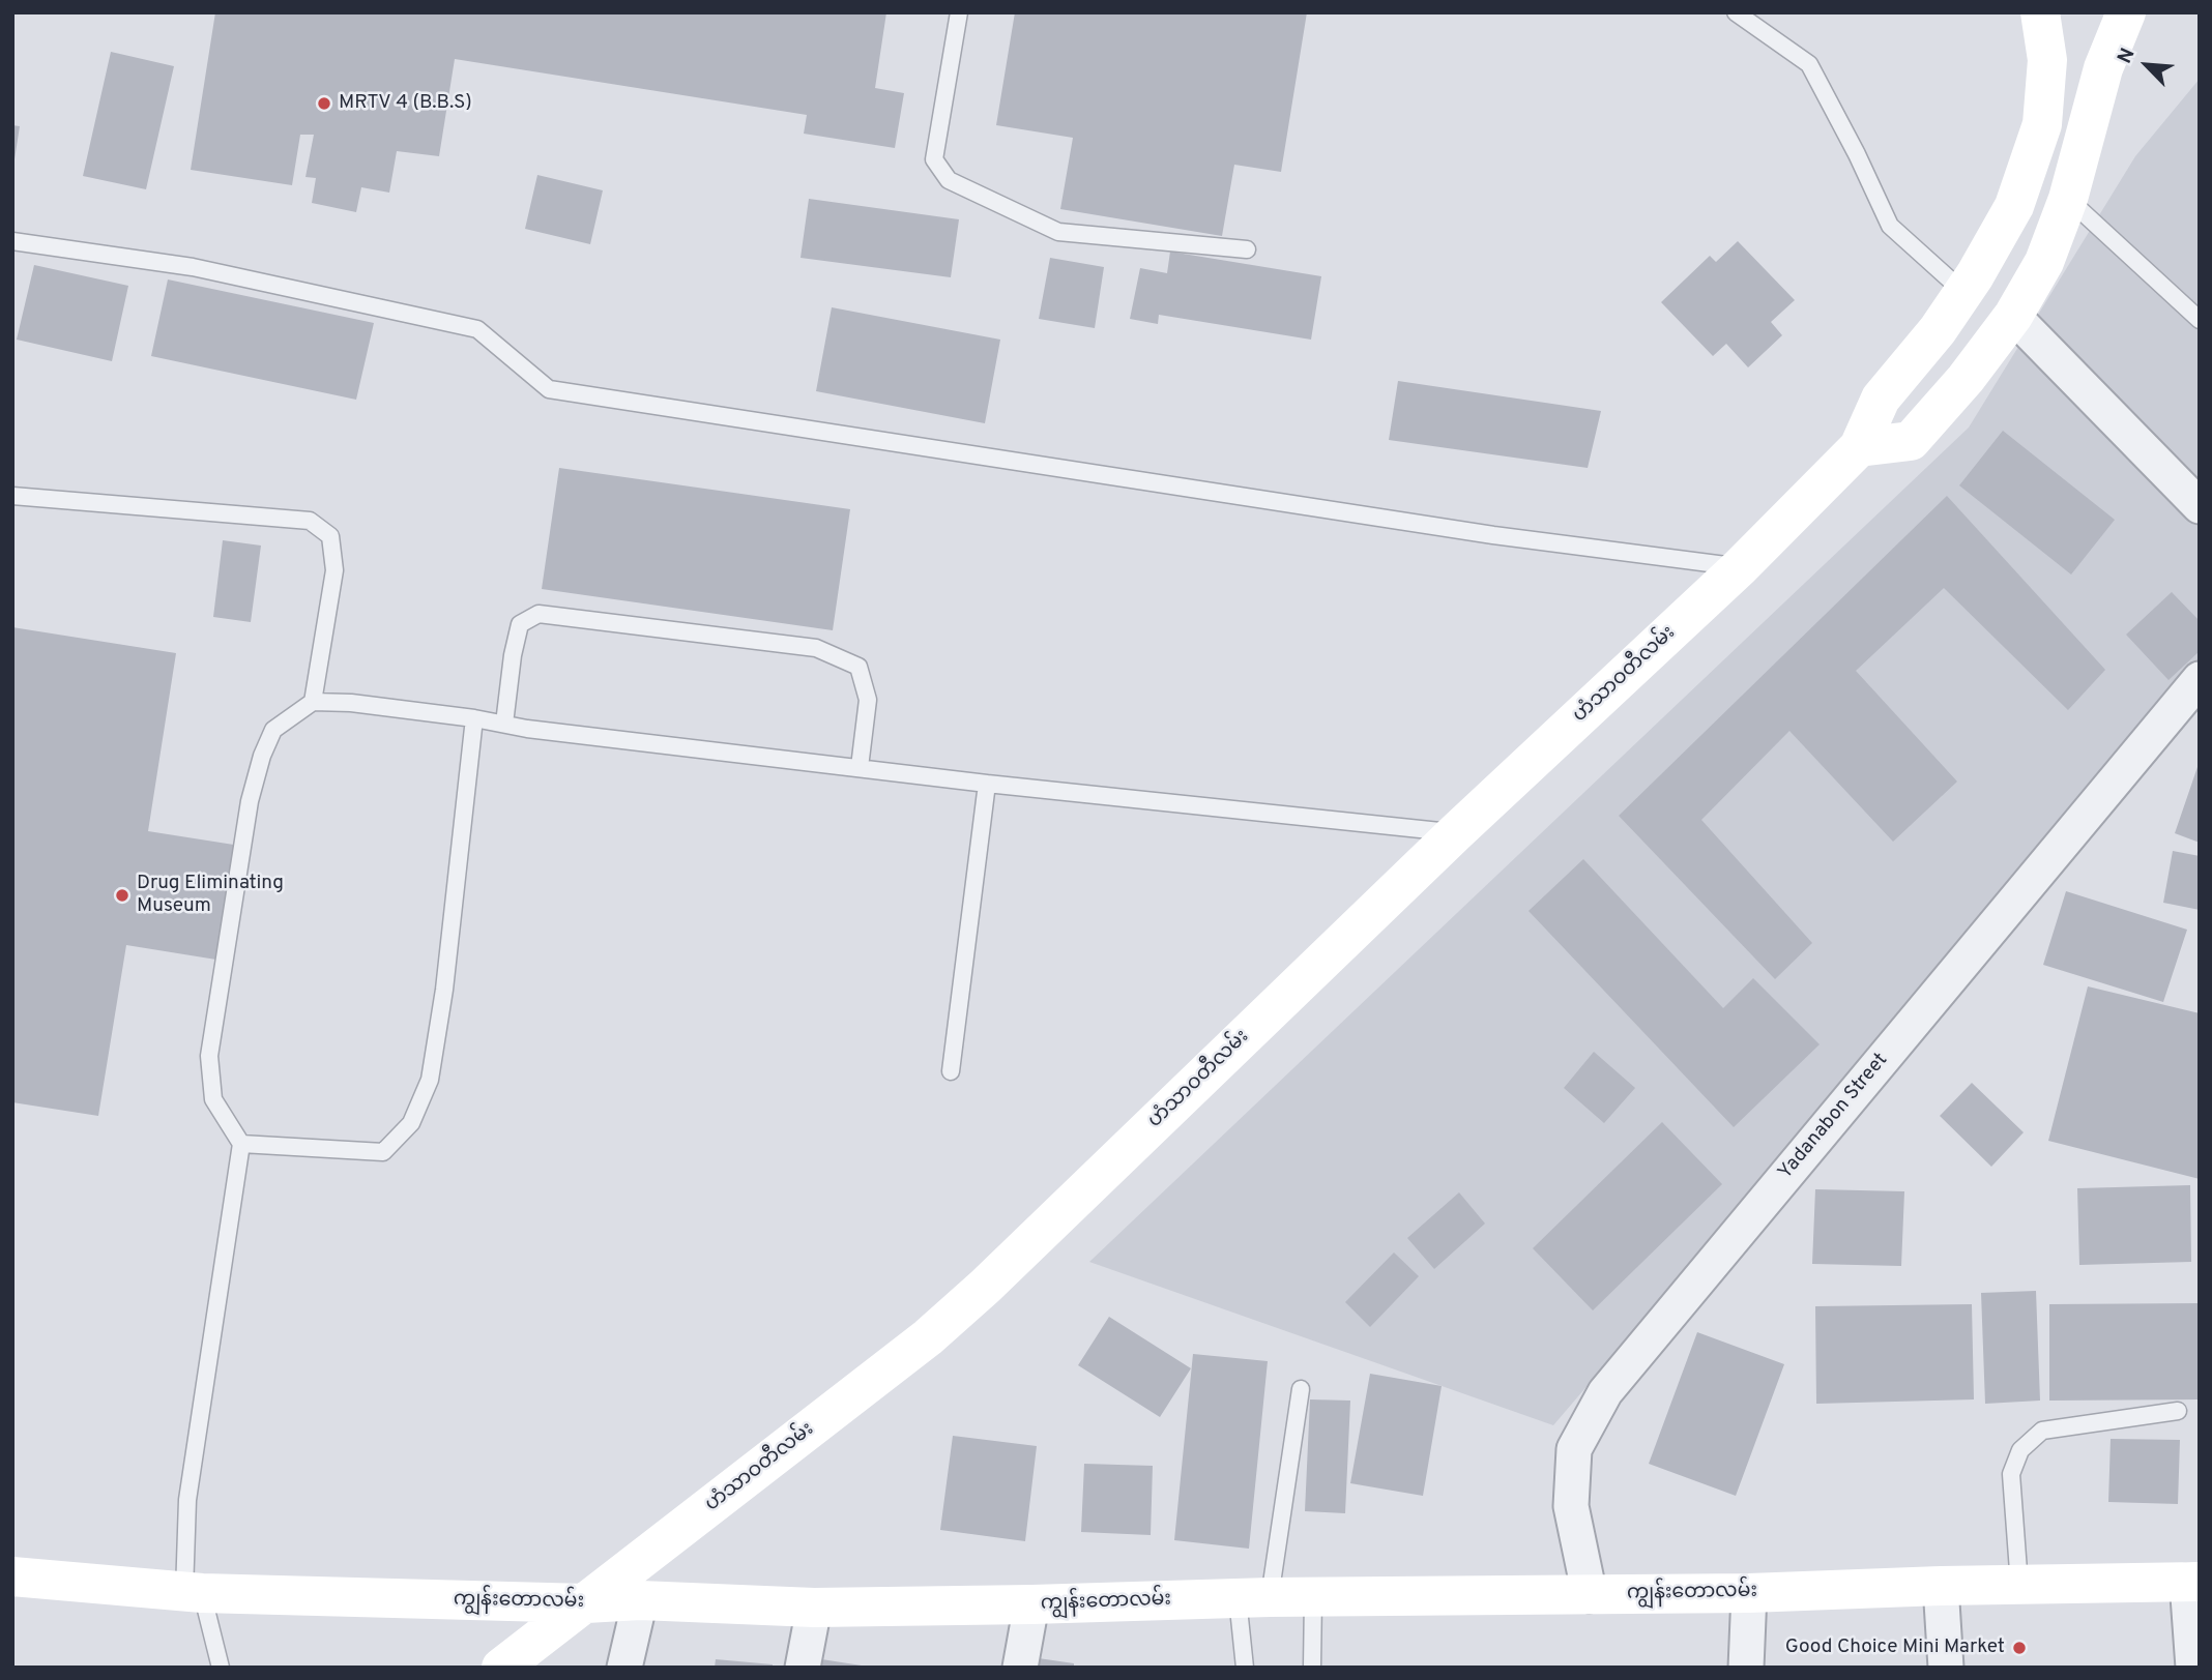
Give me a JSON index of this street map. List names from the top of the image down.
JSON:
{
  "streets": {
    "main road": ["ဟံသာဝတီလမ်း", "ကျွန်းတောလမ်း"],
    "street": ["Yadanabon Street"]
  },
  "crossings": [
    ["ဟံသာဝတီလမ်း", "ကျွန်းတောလမ်း"],
    ["Yadanabon Street", "ကျွန်းတောလမ်း"]
  ],
  "places": ["MRTV 4 (B.B.S)", "Drug Eliminating Museum", "Good Choice Mini Market"],
  "north": "top left"
}
